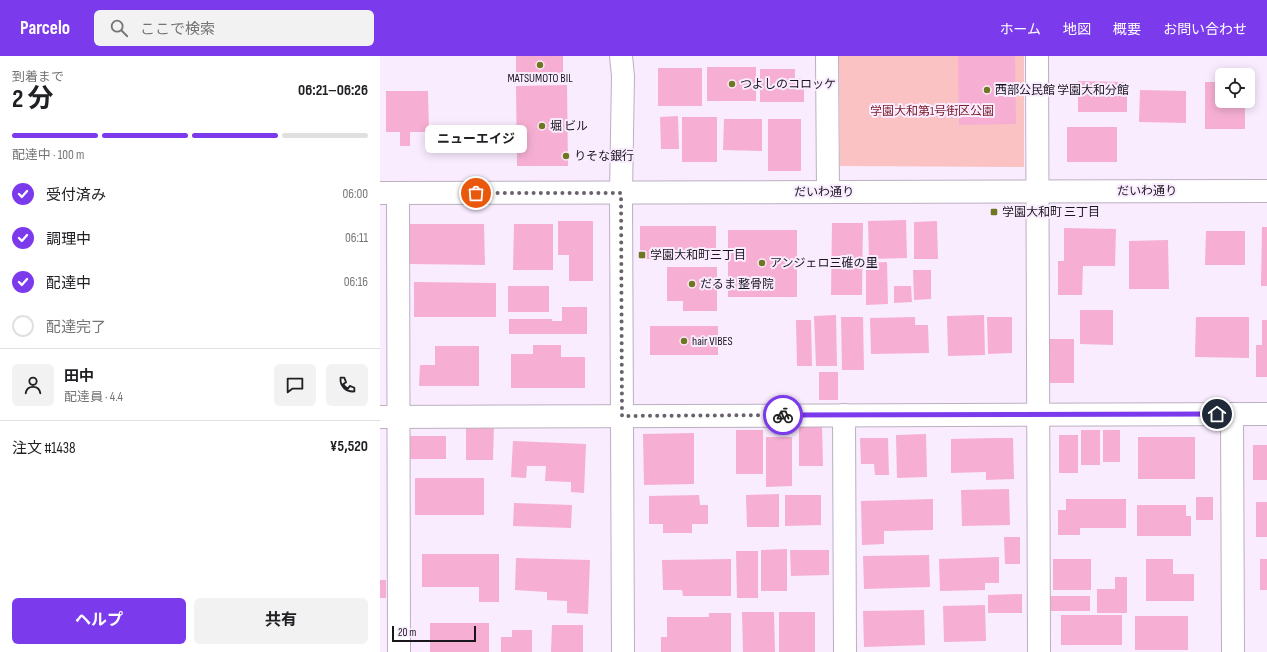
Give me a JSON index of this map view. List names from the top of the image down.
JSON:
{
  "streets": {
    "street": ["だいわ通り"]
  },
  "parks": ["学園大和第1号街区公園"],
  "places": {
    "other": [
      "MATSUMOTO BIL",
      "つよしのコロッケ",
      "西部公民館 学園大和分館",
      "堀 ビル",
      "りそな銀行",
      "ニューエイジ",
      "アンジェロ三碓の里",
      "だるま 整骨院",
      "hair VIBES"
    ],
    "transit": ["学園大和町 三丁目", "学園大和町三丁目"]
  },
  "scale_bar": "20 m",
  "page": {
    "header": "Parcelo",
    "search": "ここで検索",
    "nav": [
      "ホーム",
      "地図",
      "概要",
      "お問い合わせ"
    ],
    "heading": ["2 分", "到着まで", "06:21–06:26"],
    "panel": [
      "田中",
      "配達員 · 4.4",
      "注文 #1438",
      "¥5,520"
    ],
    "bar": "配達中 · 100 m",
    "bubble": "ニューエイジ",
    "list": [
      ["受付済み", "06:00"],
      ["調理中", "06:11"],
      ["配達中", "06:16"],
      "配達完了"
    ],
    "buttons": ["ヘルプ", "共有"],
    "scale": "20 m"
  }
}
